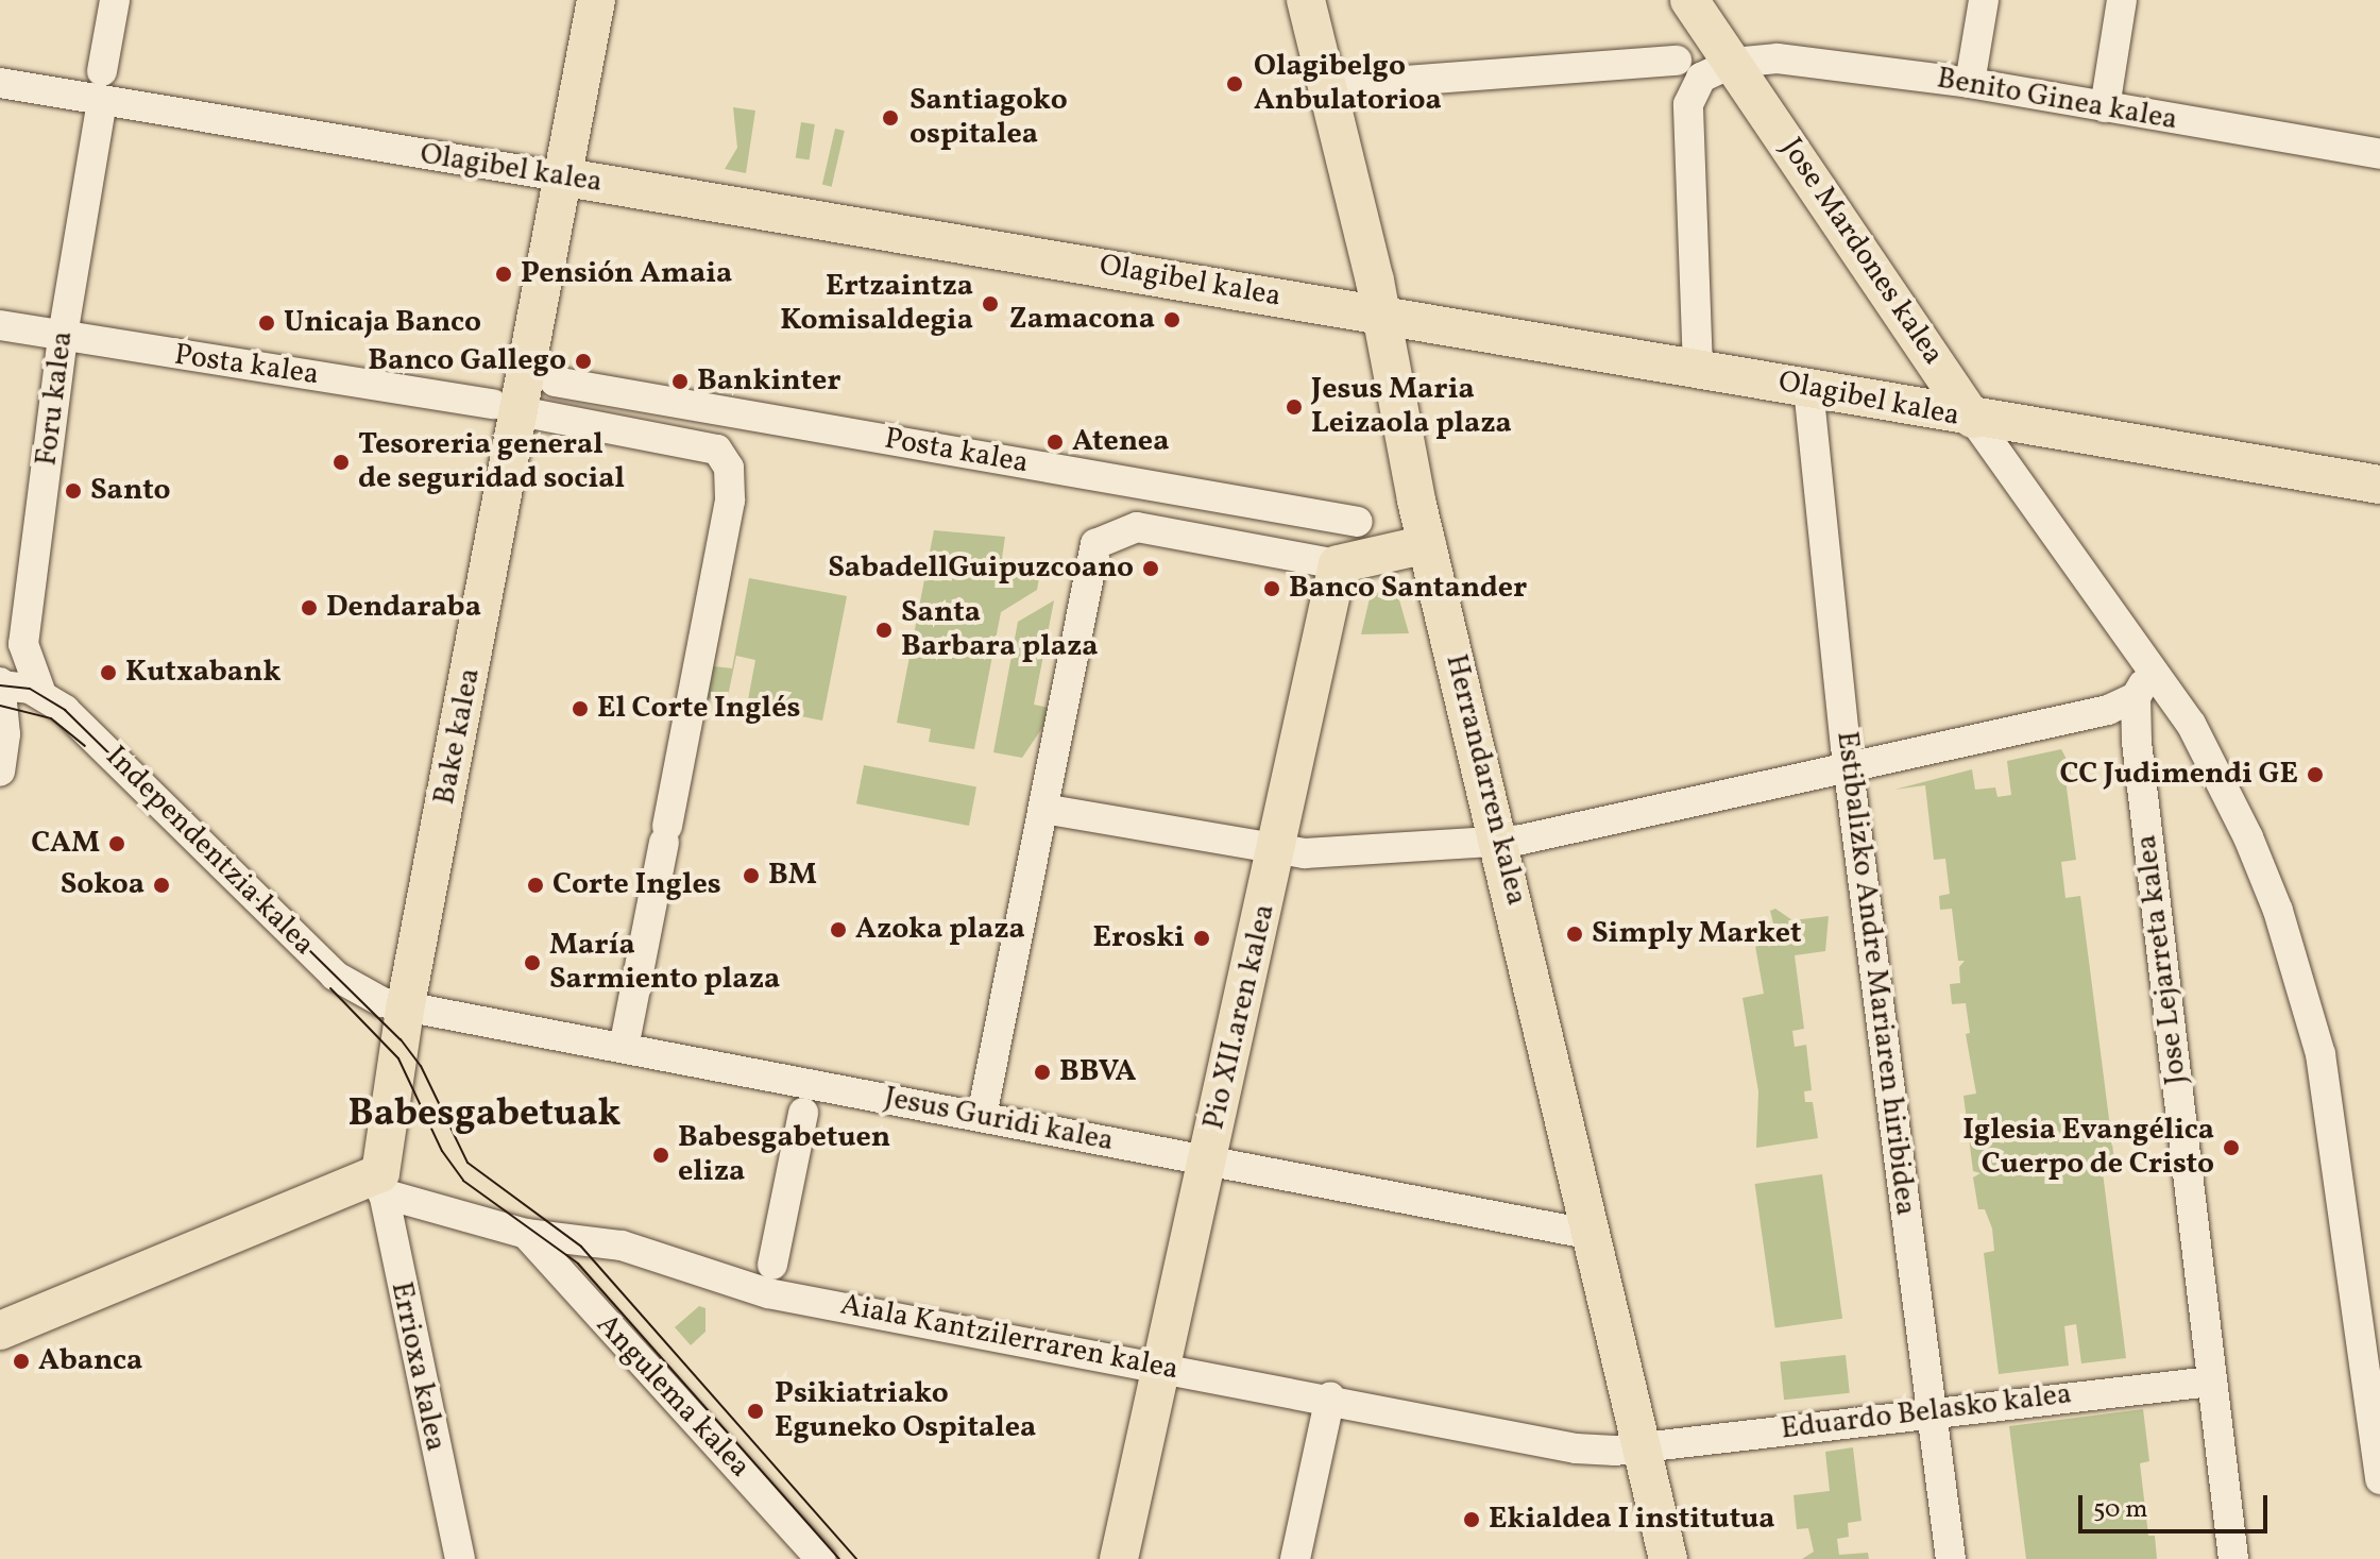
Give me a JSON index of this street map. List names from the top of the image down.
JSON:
{
  "streets": {
    "main road": [
      "Olagibel kalea",
      "Jose Mardones kalea",
      "Bake kalea",
      "Herrandarren kalea",
      "Pio XII.aren kalea"
    ],
    "street": [
      "Benito Ginea kalea",
      "Posta kalea",
      "Foru kalea",
      "Independentzia kalea",
      "Jose Lejarreta kalea",
      "Estibalizko Andre Mariaren hiribidea",
      "Jesus Guridi kalea",
      "Aiala Kantzilerraren kalea",
      "Errioxa kalea",
      "Angulema kalea",
      "Eduardo Belasko kalea"
    ]
  },
  "crossings": [
    ["Benito Ginea kalea", "Jose Mardones kalea"],
    ["Olagibel kalea", "Jose Mardones kalea"],
    ["Olagibel kalea", "Foru kalea"],
    ["Olagibel kalea", "Bake kalea"],
    ["Olagibel kalea", "Herrandarren kalea"],
    ["Olagibel kalea", "Estibalizko Andre Mariaren hiribidea"],
    ["Posta kalea", "Foru kalea"],
    ["Posta kalea", "Bake kalea"],
    ["Posta kalea", "Jesus Guridi kalea"],
    ["Foru kalea", "Independentzia kalea"],
    ["Bake kalea", "Independentzia kalea"],
    ["Bake kalea", "Jesus Guridi kalea"],
    ["Bake kalea", "Aiala Kantzilerraren kalea"],
    ["Bake kalea", "Errioxa kalea"],
    ["Herrandarren kalea", "Jesus Guridi kalea"],
    ["Herrandarren kalea", "Aiala Kantzilerraren kalea"],
    ["Herrandarren kalea", "Eduardo Belasko kalea"],
    ["Independentzia kalea", "Jesus Guridi kalea"],
    ["Jose Lejarreta kalea", "Eduardo Belasko kalea"],
    ["Estibalizko Andre Mariaren hiribidea", "Eduardo Belasko kalea"],
    ["Pio XII.aren kalea", "Jesus Guridi kalea"],
    ["Pio XII.aren kalea", "Aiala Kantzilerraren kalea"],
    ["Aiala Kantzilerraren kalea", "Errioxa kalea"],
    ["Aiala Kantzilerraren kalea", "Angulema kalea"],
    ["Aiala Kantzilerraren kalea", "Eduardo Belasko kalea"]
  ],
  "districts": ["Babesgabetuak"],
  "places": [
    "Olagibelgo Anbulatorioa",
    "Santiagoko ospitalea",
    "Pensión Amaia",
    "Ertzaintza Komisaldegia",
    "Zamacona",
    "Unicaja Banco",
    "Banco Gallego",
    "Bankinter",
    "Jesus Maria Leizaola plaza",
    "Atenea",
    "Tesoreria general de seguridad social",
    "Santo",
    "SabadellGuipuzcoano",
    "Banco Santander",
    "Dendaraba",
    "Santa Barbara plaza",
    "Kutxabank",
    "El Corte Inglés",
    "CC Judimendi GE",
    "CAM",
    "BM",
    "Sokoa",
    "Corte Ingles",
    "Azoka plaza",
    "Simply Market",
    "Eroski",
    "María Sarmiento plaza",
    "BBVA",
    "Iglesia Evangélica Cuerpo de Cristo",
    "Babesgabetuen eliza",
    "Abanca",
    "Psikiatriako Eguneko Ospitalea",
    "Ekialdea I institutua"
  ],
  "scale_bar": "50 m"
}
